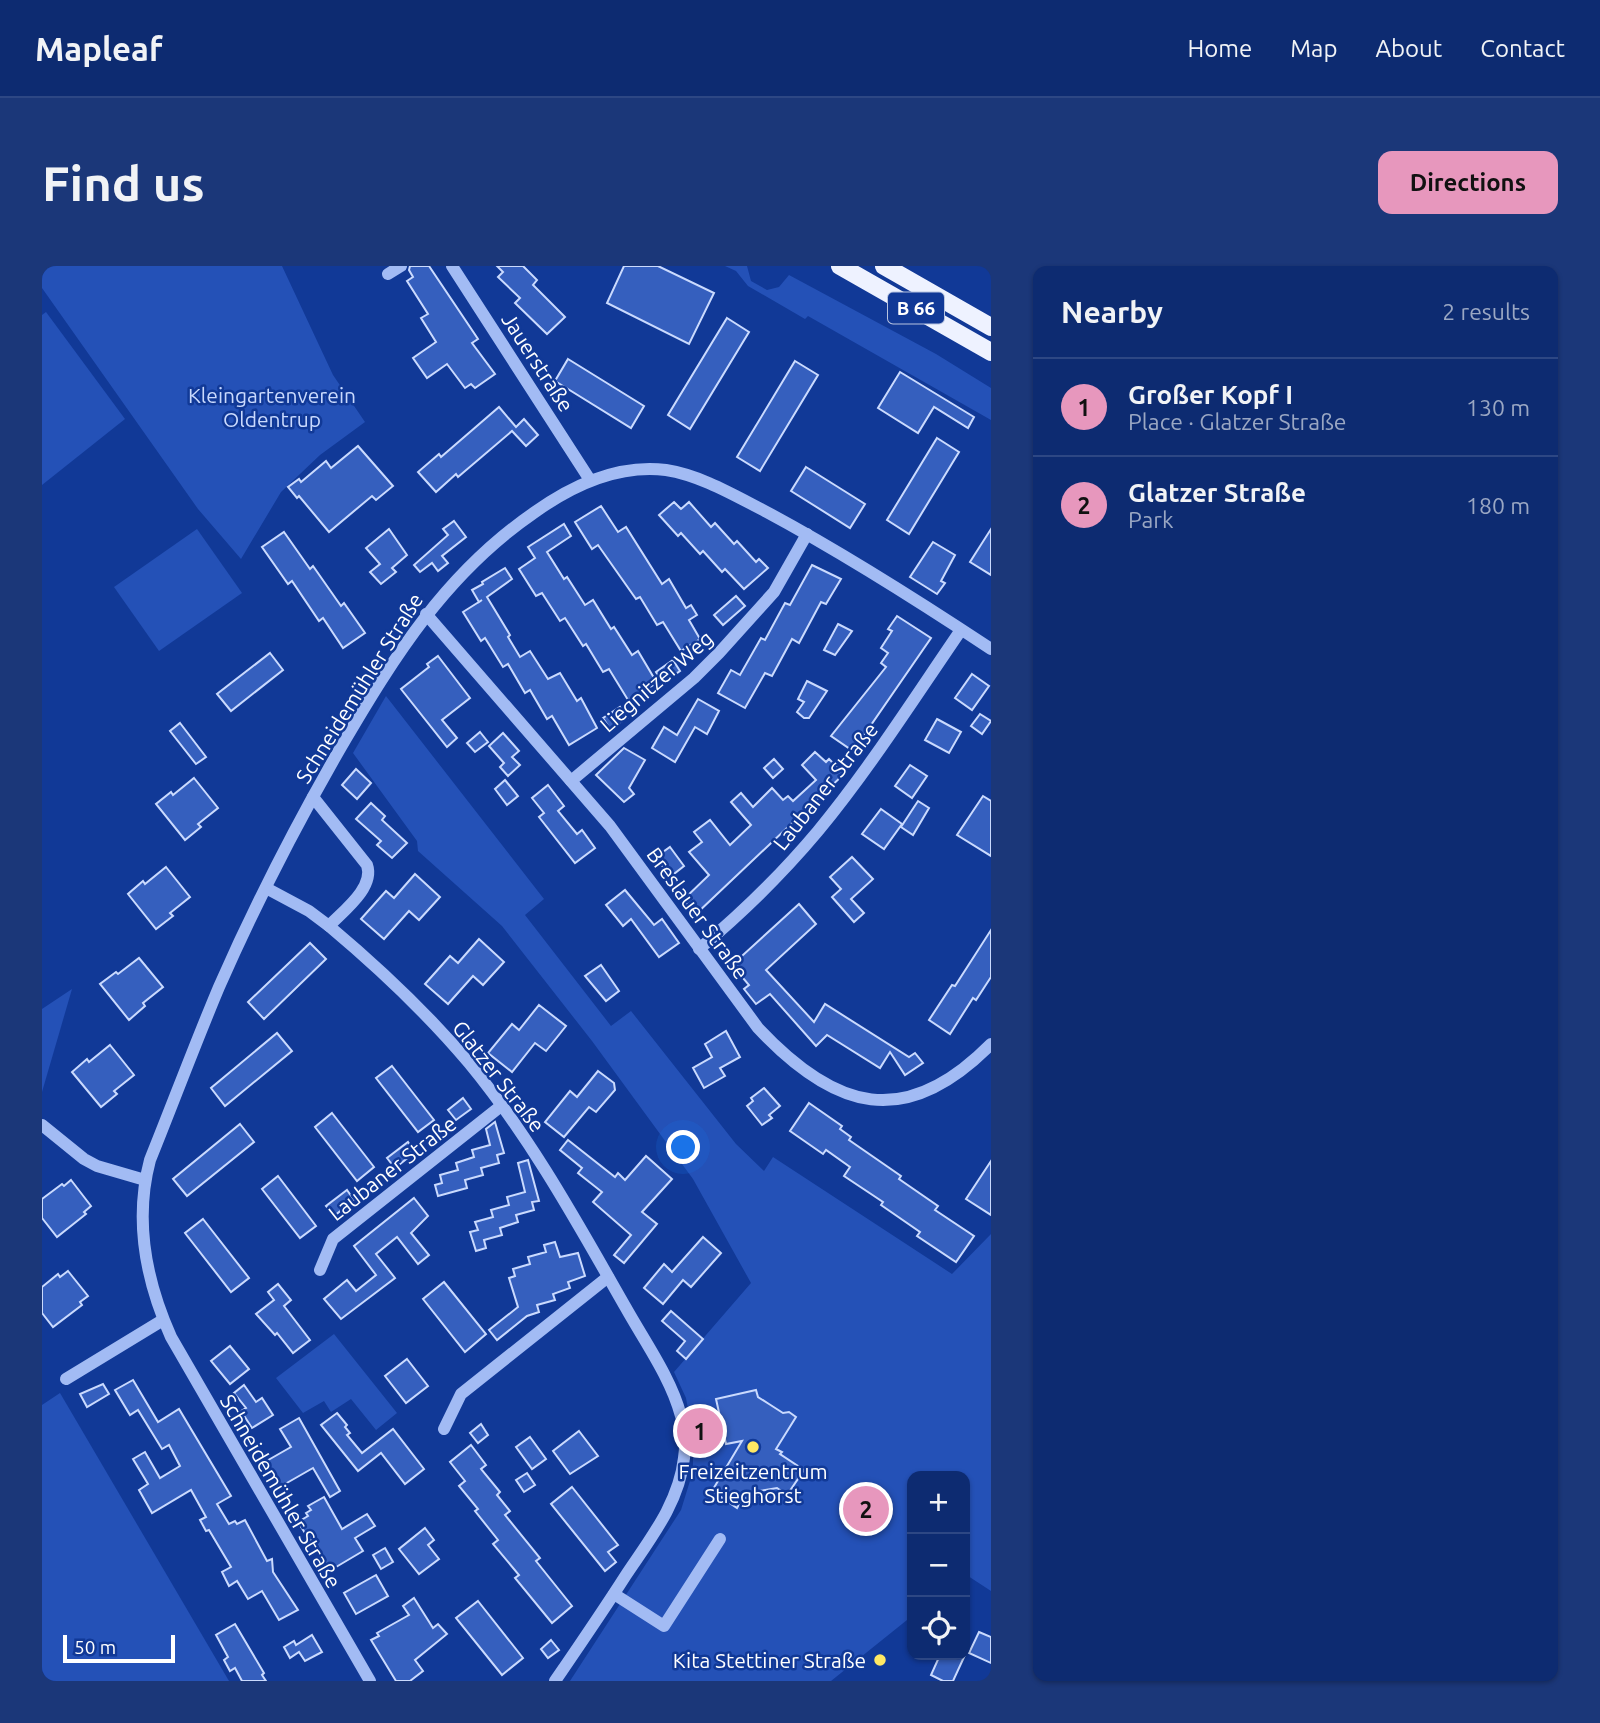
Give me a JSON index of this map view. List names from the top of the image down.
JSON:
{
  "streets": {
    "main road": ["B 66"],
    "street": [
      "Jauerstraße",
      "Liegnitzer Weg",
      "Schneidemühler Straße",
      "Laubaner Straße",
      "Breslauer Straße",
      "Glatzer Straße"
    ]
  },
  "crossings": [
    ["Jauerstraße", "Schneidemühler Straße"],
    ["Liegnitzer Weg", "Schneidemühler Straße"],
    ["Liegnitzer Weg", "Breslauer Straße"],
    ["Schneidemühler Straße", "Laubaner Straße"],
    ["Schneidemühler Straße", "Breslauer Straße"],
    ["Schneidemühler Straße", "Glatzer Straße"],
    ["Laubaner Straße", "Breslauer Straße"],
    ["Laubaner Straße", "Glatzer Straße"]
  ],
  "parks": ["Kleingartenverein Oldentrup"],
  "places": ["Freizeitzentrum Stieghorst", "Kita Stettiner Straße"],
  "scale_bar": "50 m",
  "page": {
    "header": "Mapleaf",
    "nav": [
      "Home",
      "Map",
      "About",
      "Contact"
    ],
    "buttons": "Directions",
    "title": "Find us",
    "heading": ["Nearby", "2 results"],
    "list": [
      {
        "mark": "1",
        "name": "Großer Kopf I",
        "note": "Place · Glatzer Straße",
        "value": "130 m"
      },
      {
        "mark": "2",
        "name": "Glatzer Straße",
        "note": "Park",
        "value": "180 m"
      }
    ],
    "pins": ["1", "2"],
    "map_buttons": ["+", "−"],
    "scale": "50 m"
  }
}
